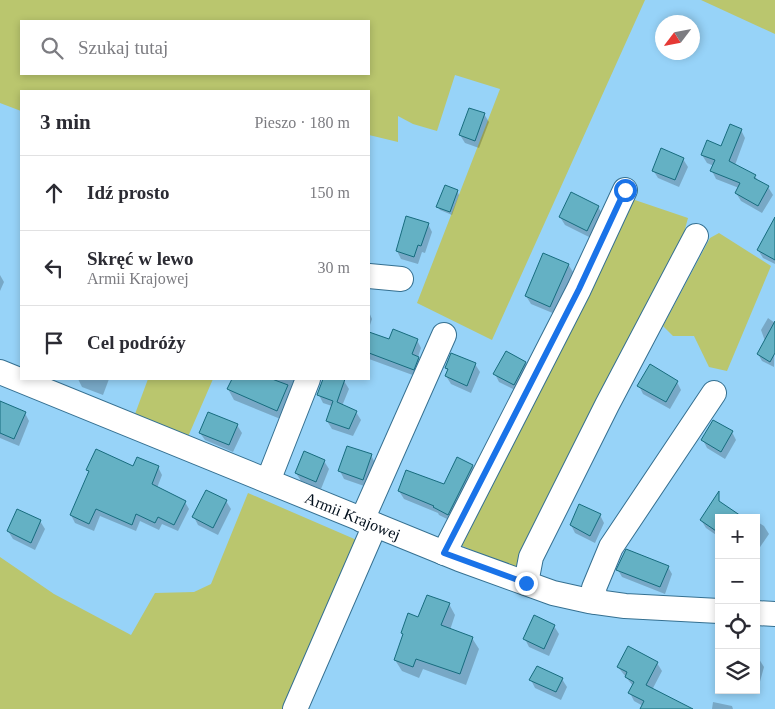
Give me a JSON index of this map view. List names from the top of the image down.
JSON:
{
  "streets": {
    "street": ["Armii Krajowej"]
  },
  "north": "bottom left",
  "page": {
    "search": "Szukaj tutaj",
    "heading": ["3 min", "Pieszo · 180 m"],
    "list": [
      ["Idź prosto", "150 m"],
      ["Skręć w lewo", "Armii Krajowej", "30 m"],
      "Cel podróży"
    ],
    "map_buttons": ["+", "−"]
  }
}
